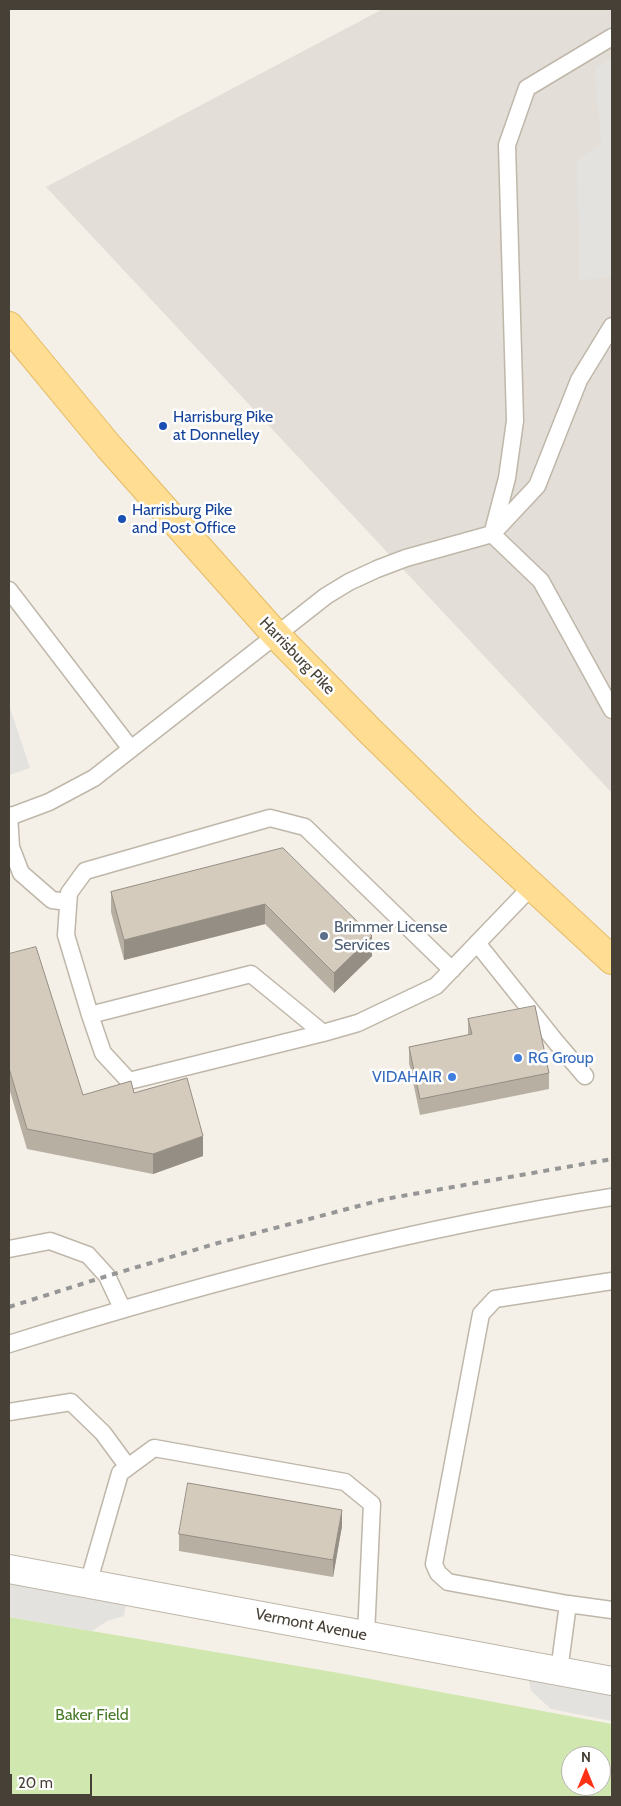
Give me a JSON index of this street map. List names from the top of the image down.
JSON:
{
  "streets": {
    "main road": ["Harrisburg Pike"],
    "street": ["Vermont Avenue"]
  },
  "parks": ["Baker Field"],
  "places": [
    "Harrisburg Pike at Donnelley",
    "Harrisburg Pike and Post Office",
    "Brimmer License Services",
    "RG Group",
    "VIDAHAIR"
  ],
  "scale_bar": "20 m",
  "north": "top"
}
